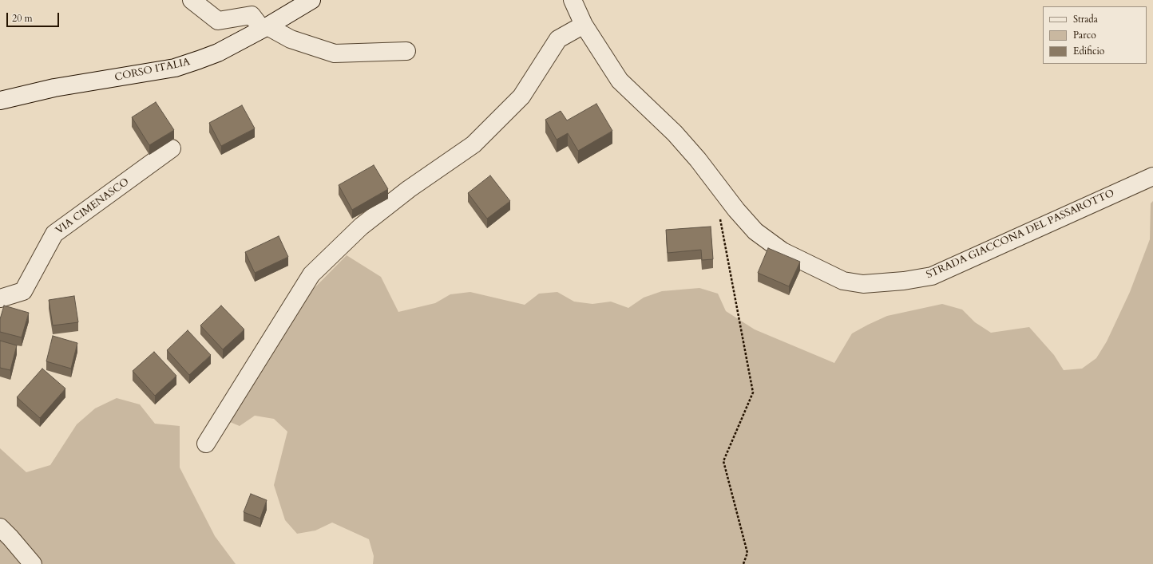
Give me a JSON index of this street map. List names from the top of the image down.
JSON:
{
  "streets": {
    "street": ["CORSO ITALIA", "VIA CIMENASCO", "STRADA GIACCONA DEL PASSAROTTO"]
  },
  "legend": ["Strada", "Parco", "Edificio"],
  "scale_bar": "20 m"
}
